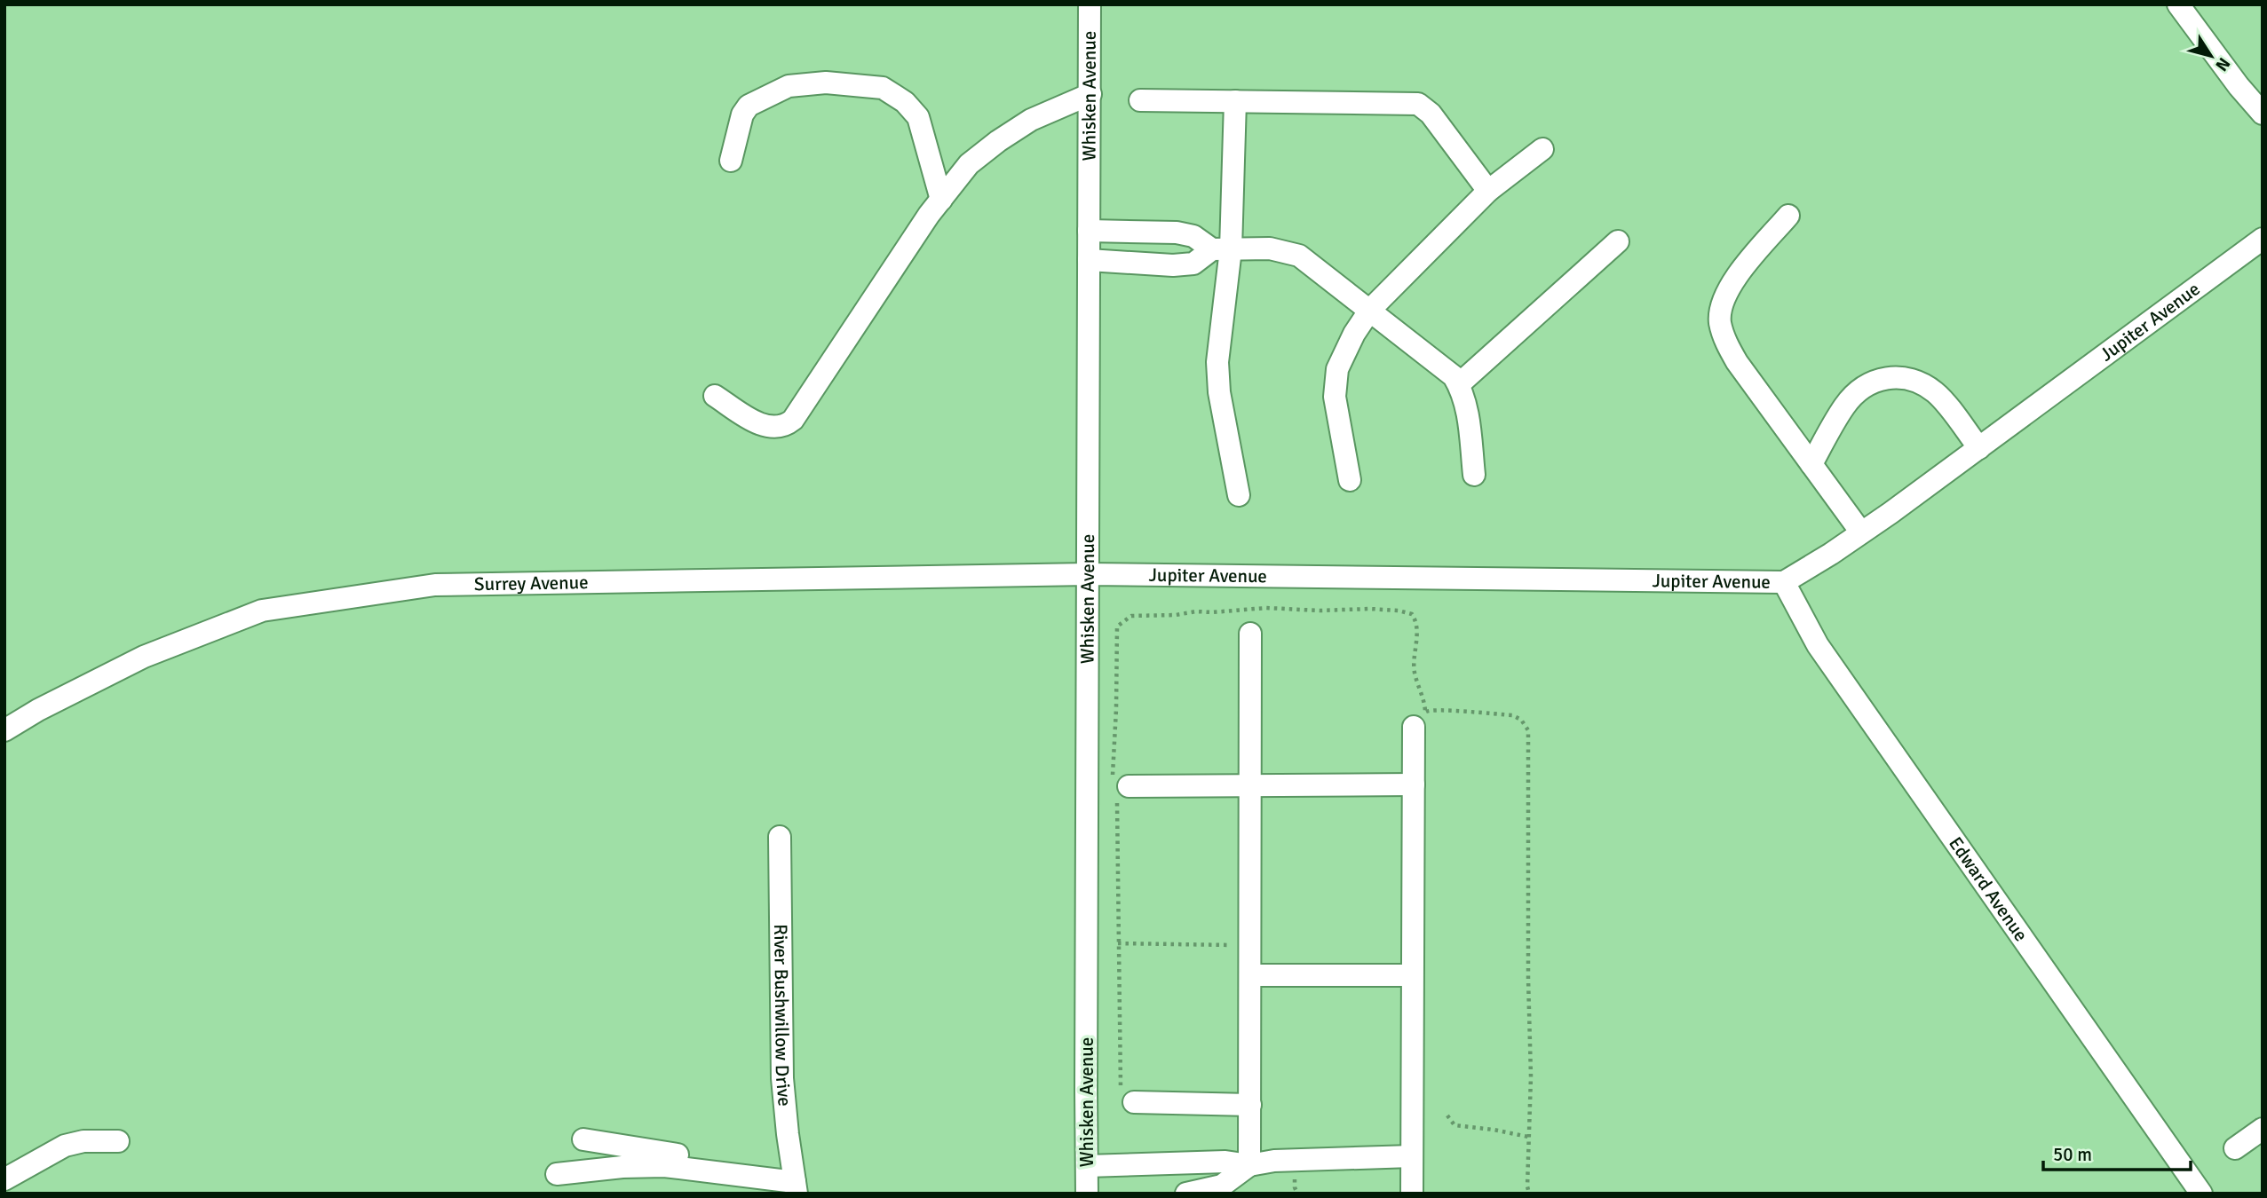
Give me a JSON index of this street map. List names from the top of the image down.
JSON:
{
  "streets": {
    "street": [
      "Whisken Avenue",
      "Jupiter Avenue",
      "Surrey Avenue",
      "Edward Avenue",
      "River Bushwillow Drive"
    ]
  },
  "crossings": [
    ["Whisken Avenue", "Jupiter Avenue"],
    ["Whisken Avenue", "Surrey Avenue"],
    ["Jupiter Avenue", "Surrey Avenue"],
    ["Jupiter Avenue", "Edward Avenue"]
  ],
  "scale_bar": "50 m",
  "north": "bottom right"
}
